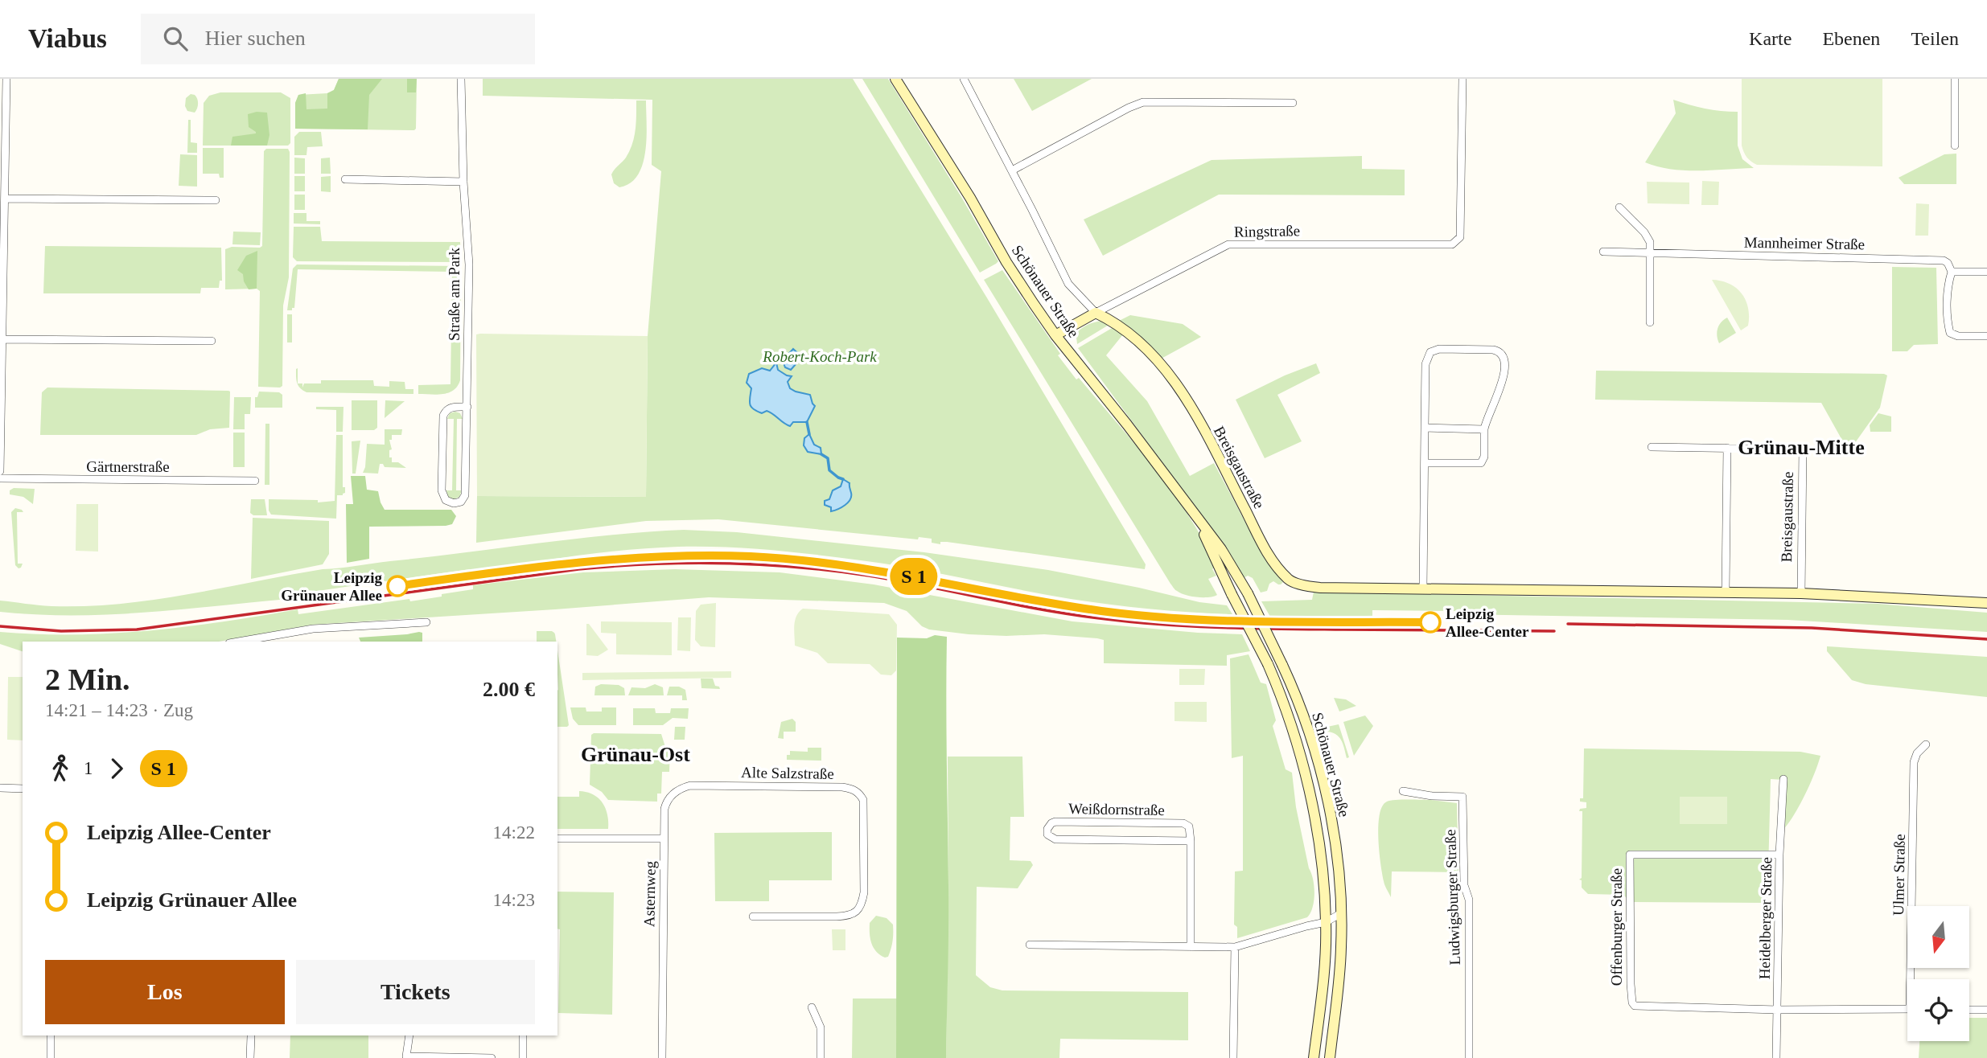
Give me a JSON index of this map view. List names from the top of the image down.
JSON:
{
  "streets": {
    "main road": ["Schönauer Straße", "Breisgaustraße"],
    "street": [
      "Ringstraße",
      "Mannheimer Straße",
      "Straße am Park",
      "Gärtnerstraße",
      "Alte Salzstraße",
      "Weißdornstraße",
      "Ulmer Straße",
      "Asternweg",
      "Ludwigsburger Straße",
      "Heidelberger Straße",
      "Offenburger Straße"
    ]
  },
  "crossings": [
    ["Ringstraße", "Breisgaustraße"],
    ["Alte Salzstraße", "Asternweg"],
    ["Heidelberger Straße", "Offenburger Straße"]
  ],
  "districts": ["Grünau-Mitte", "Grünau-Ost"],
  "parks": ["Robert-Koch-Park"],
  "places": ["Leipzig Grünauer Allee", "Leipzig Allee-Center"],
  "north": "bottom",
  "page": {
    "header": "Viabus",
    "search": "Hier suchen",
    "nav": ["Karte", "Ebenen", "Teilen"],
    "on_map": "S 1",
    "heading": ["2 Min.", "14:21 – 14:23 · Zug", "2.00 €"],
    "legs": ["1", "S 1"],
    "list": [
      {
        "name": "Leipzig Allee-Center",
        "value": "14:22"
      },
      {
        "name": "Leipzig Grünauer Allee",
        "value": "14:23"
      }
    ],
    "buttons": ["Los", "Tickets"]
  }
}
